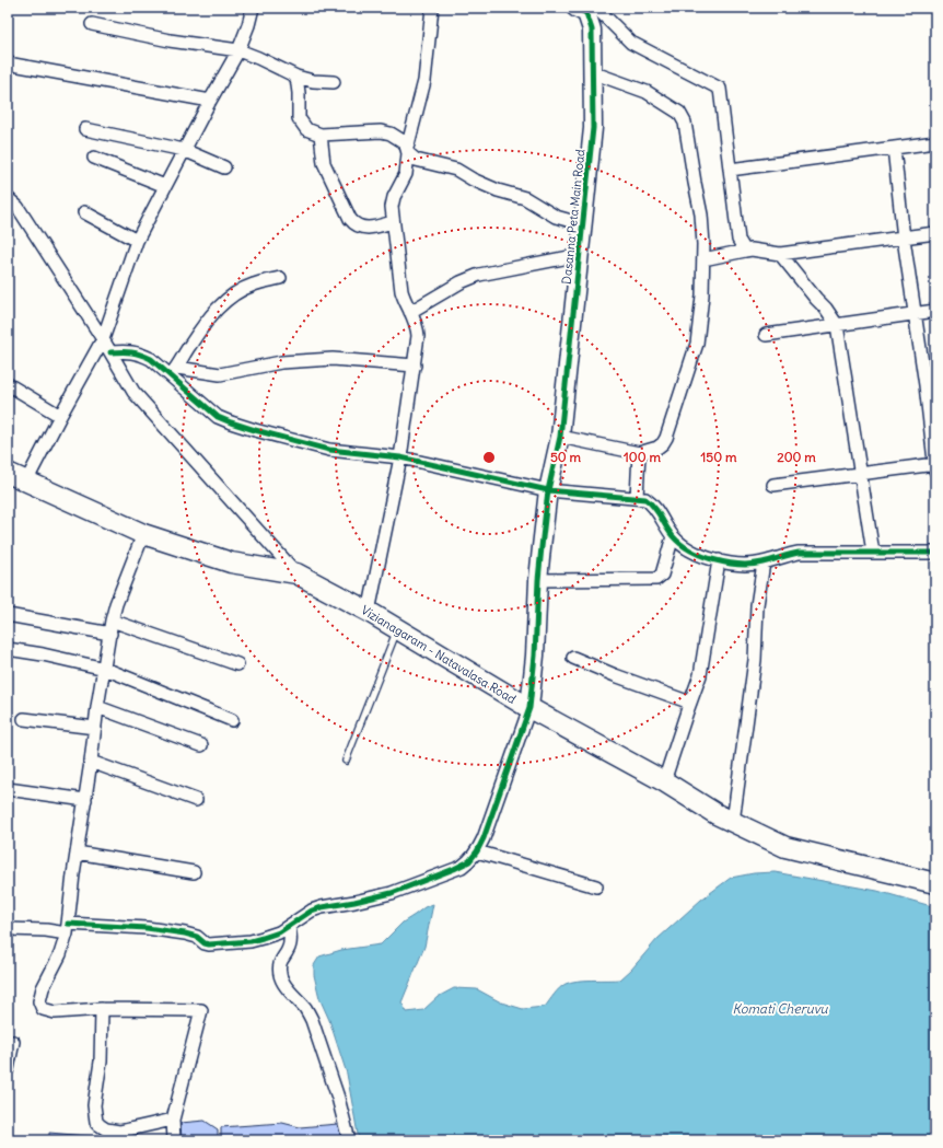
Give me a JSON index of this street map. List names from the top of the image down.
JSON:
{
  "streets": {
    "main road": ["Vizianagaram - Natavalasa Road"],
    "street": ["Dasanna Peta Main Road"]
  },
  "crossings": [
    ["Dasanna Peta Main Road", "Vizianagaram - Natavalasa Road"]
  ],
  "water": ["Komati Cheruvu"],
  "rings": [
    "50 m",
    "100 m",
    "150 m",
    "200 m"
  ]
}
